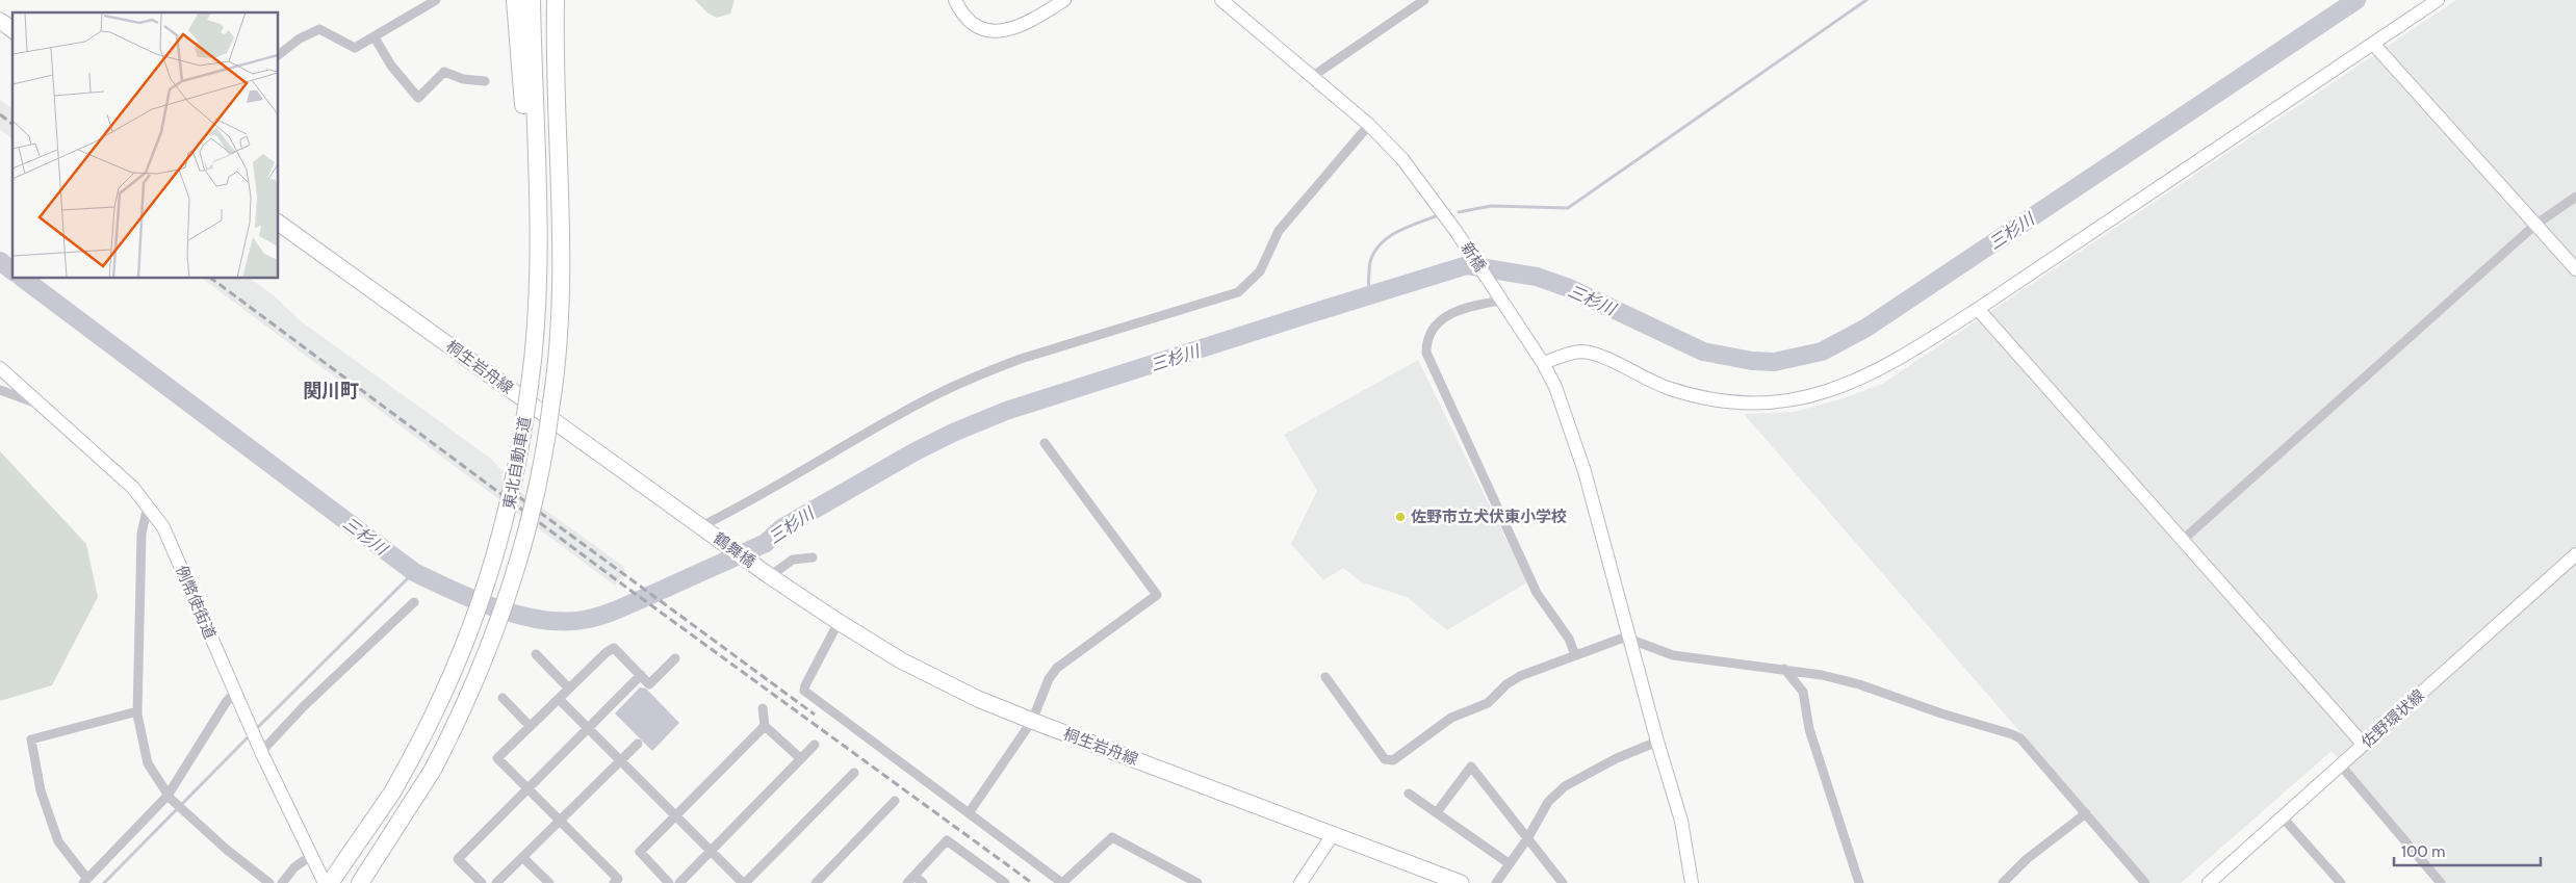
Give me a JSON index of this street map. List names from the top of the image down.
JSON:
{
  "streets": {
    "highway": ["東北自動車道"],
    "main road": ["桐生岩舟線", "鶴舞橋"],
    "street": ["新橋", "例幣使街道", "佐野環状線"]
  },
  "crossings": [
    ["桐生岩舟線", "鶴舞橋"]
  ],
  "districts": ["関川町"],
  "water": ["三杉川"],
  "places": ["佐野市立犬伏東小学校"],
  "scale_bar": "100 m"
}
